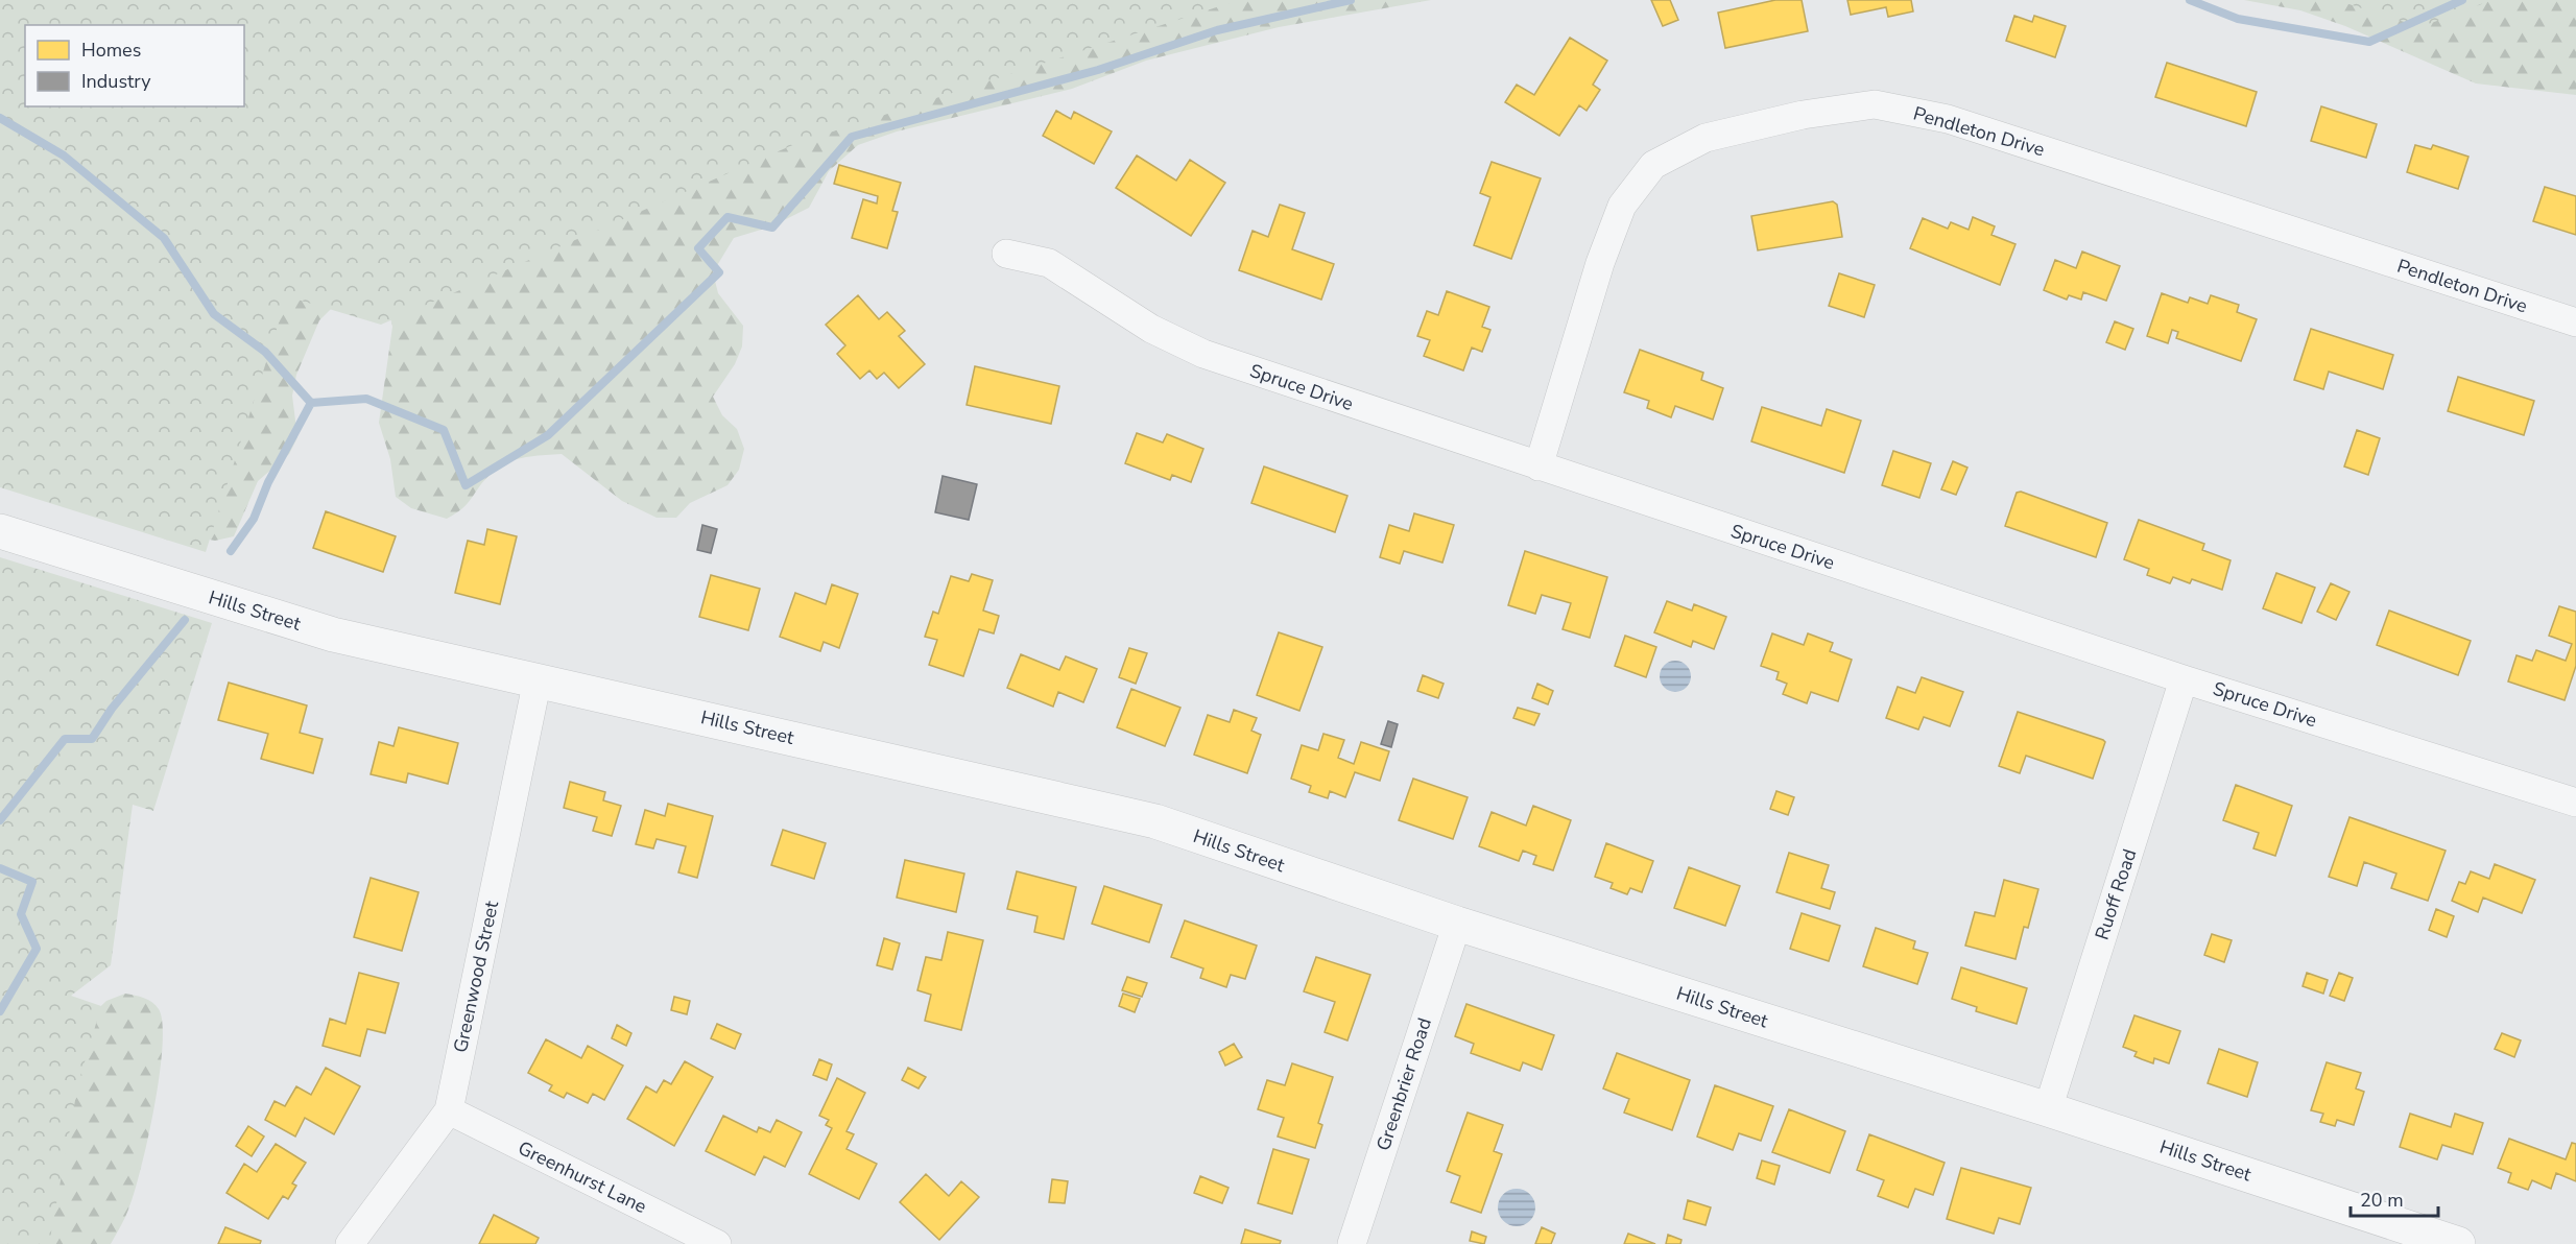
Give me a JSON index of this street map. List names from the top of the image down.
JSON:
{
  "streets": {
    "street": [
      "Pendleton Drive",
      "Spruce Drive",
      "Hills Street",
      "Ruoff Road",
      "Greenwood Street",
      "Greenbrier Road",
      "Greenhurst Lane"
    ]
  },
  "crossings": [
    ["Pendleton Drive", "Spruce Drive"],
    ["Spruce Drive", "Ruoff Road"],
    ["Hills Street", "Ruoff Road"],
    ["Hills Street", "Greenwood Street"],
    ["Hills Street", "Greenbrier Road"],
    ["Greenwood Street", "Greenhurst Lane"]
  ],
  "legend": ["Homes", "Industry"],
  "scale_bar": "20 m"
}
